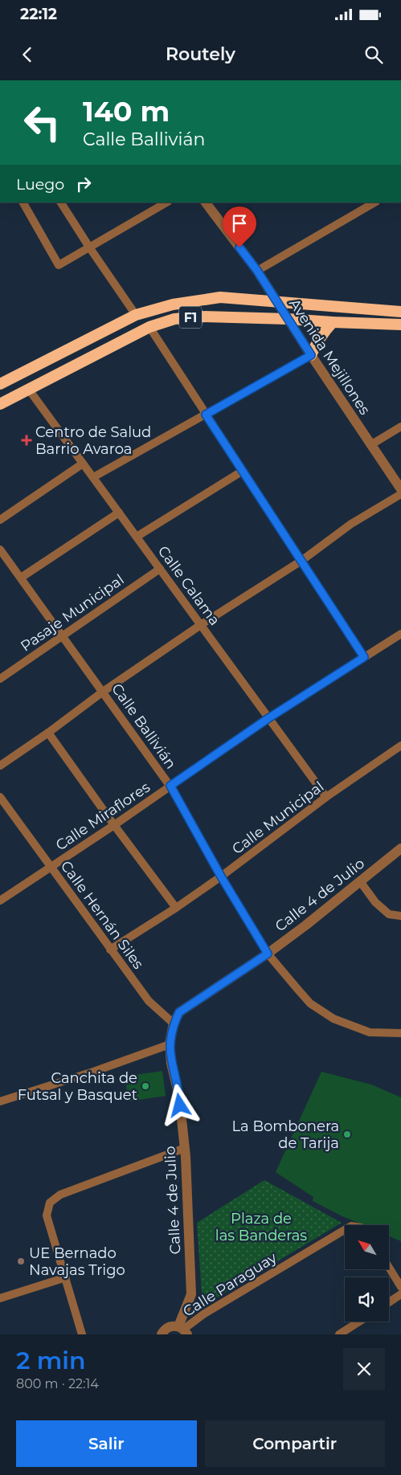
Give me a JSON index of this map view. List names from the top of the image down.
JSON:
{
  "streets": {
    "highway": ["F1"],
    "street": [
      "Avenida Mejillones",
      "Calle Calama",
      "Pasaje Municipal",
      "Calle Ballivián",
      "Calle Miraflores",
      "Calle Municipal",
      "Calle 4 de Julio",
      "Calle Hernán Siles",
      "Calle Paraguay"
    ]
  },
  "crossings": [
    ["F1", "Avenida Mejillones"],
    ["F1", "Calle Calama"],
    ["Calle Calama", "Pasaje Municipal"],
    ["Calle Calama", "Calle Miraflores"],
    ["Calle Calama", "Calle Municipal"],
    ["Pasaje Municipal", "Calle Ballivián"],
    ["Calle Ballivián", "Calle Miraflores"],
    ["Calle Ballivián", "Calle Municipal"],
    ["Calle Ballivián", "Calle 4 de Julio"],
    ["Calle Miraflores", "Calle Hernán Siles"],
    ["Calle Municipal", "Calle Hernán Siles"],
    ["Calle 4 de Julio", "Calle Hernán Siles"],
    ["Calle 4 de Julio", "Calle Paraguay"]
  ],
  "parks": ["Plaza de las Banderas"],
  "places": {
    "health": ["Centro de Salud Barrio Avaroa"],
    "other": ["Canchita de Futsal y Basquet", "La Bombonera de Tarija", "UE Bernado Navajas Trigo"]
  },
  "north": "top left",
  "page": {
    "status": "22:12",
    "header": "Routely",
    "turn": ["140 m", "Calle Ballivián"],
    "then": "Luego",
    "heading": ["2 min", "800 m · 22:14"],
    "buttons": ["Salir", "Compartir"]
  }
}
